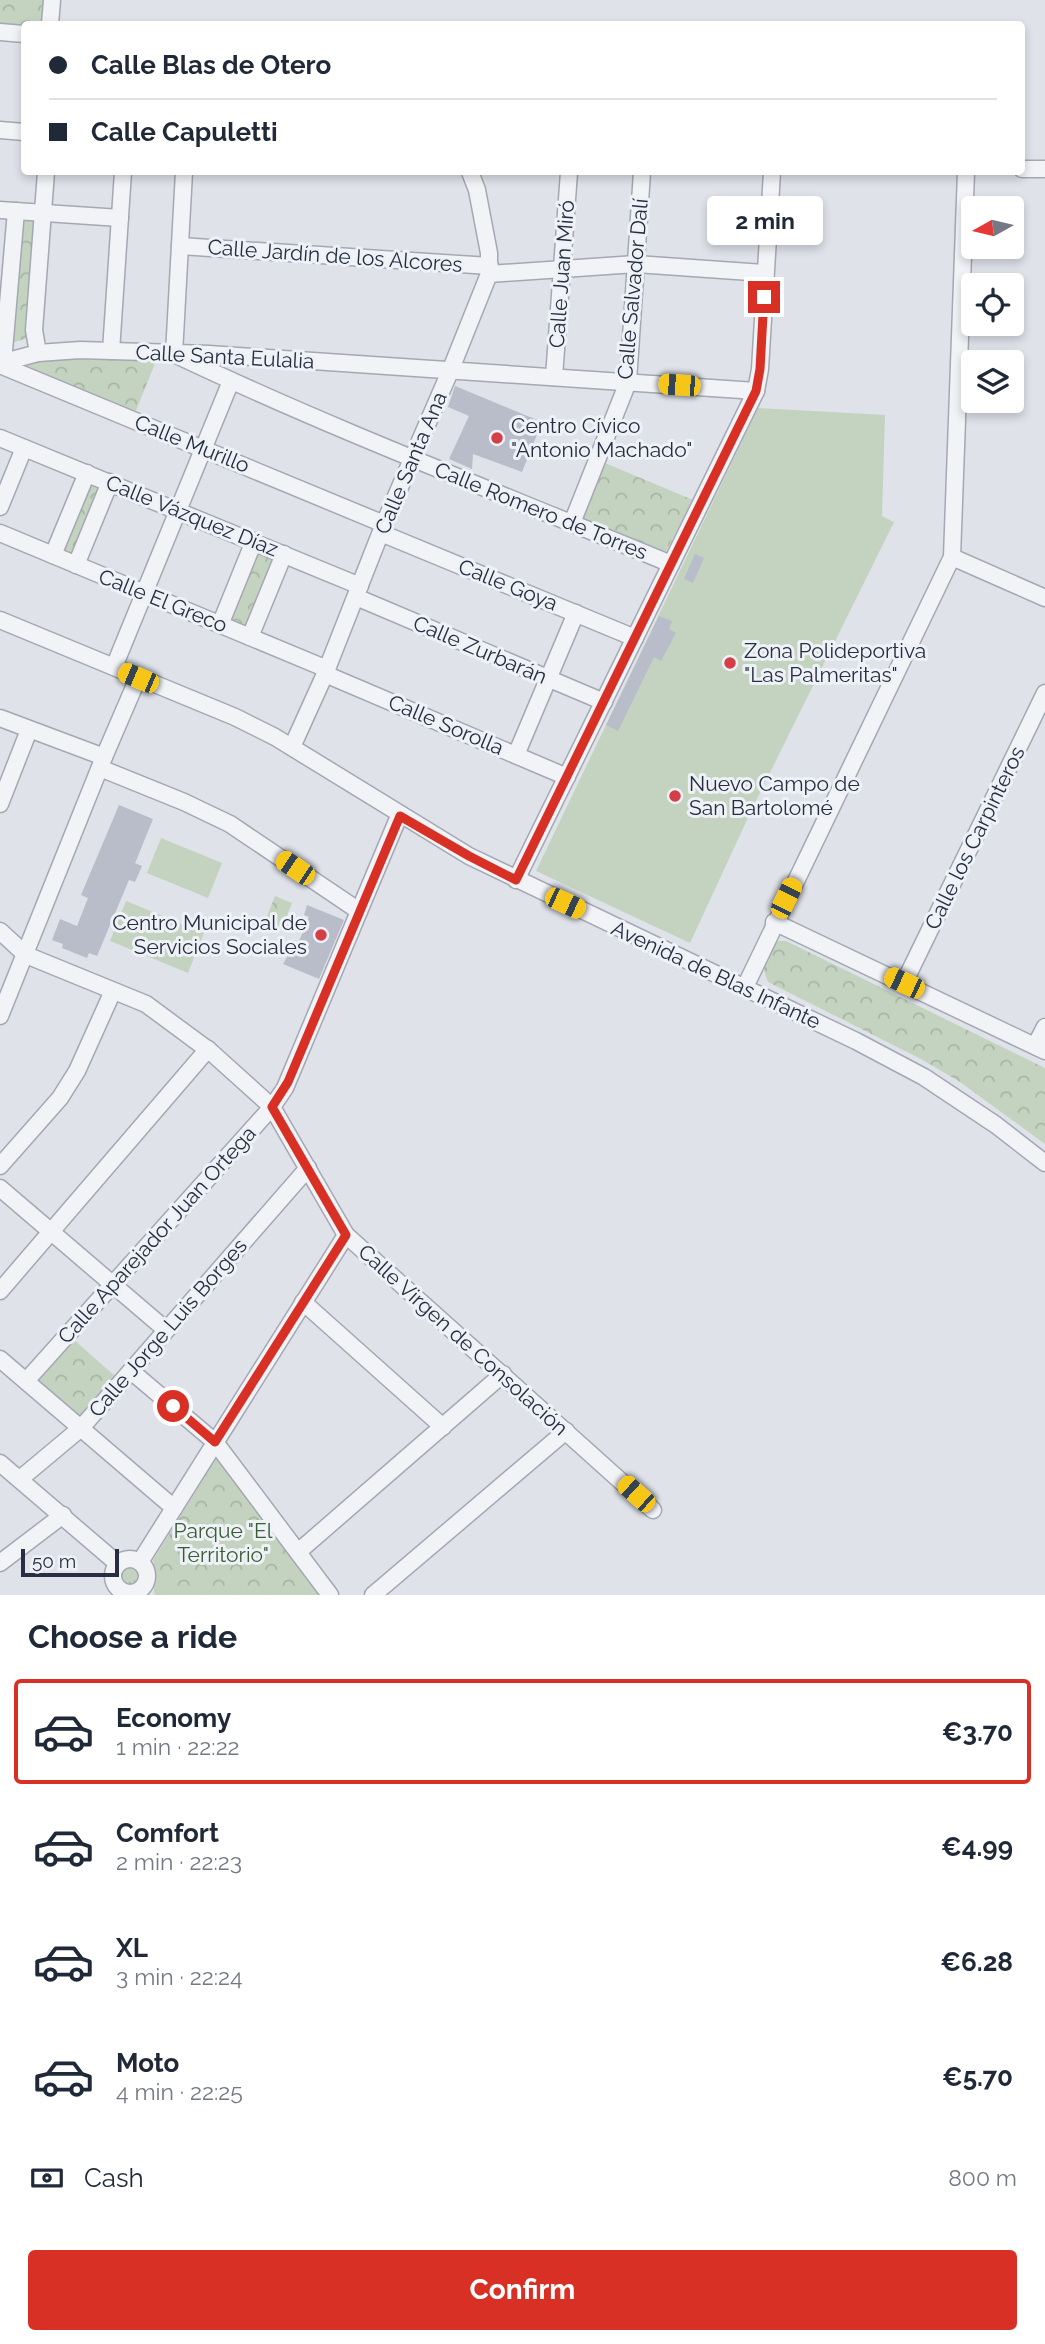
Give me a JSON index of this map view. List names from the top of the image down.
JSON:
{
  "streets": {
    "street": [
      "Calle Jardín de los Alcores",
      "Calle Juan Miró",
      "Calle Salvador Dalí",
      "Calle Santa Eulalia",
      "Calle Murillo",
      "Calle Santa Ana",
      "Calle Romero de Torres",
      "Calle Vázquez Díaz",
      "Calle Goya",
      "Calle El Greco",
      "Calle Zurbarán",
      "Calle Sorolla",
      "Calle los Carpinteros",
      "Avenida de Blas Infante",
      "Calle Aparejador Juan Ortega",
      "Calle Jorge Luis Borges",
      "Calle Virgen de Consolación"
    ]
  },
  "crossings": [
    ["Calle Jardín de los Alcores", "Calle Juan Miró"],
    ["Calle Jardín de los Alcores", "Calle Salvador Dalí"],
    ["Calle Jardín de los Alcores", "Calle Santa Ana"],
    ["Calle Juan Miró", "Calle Santa Eulalia"],
    ["Calle Salvador Dalí", "Calle Santa Eulalia"],
    ["Calle Salvador Dalí", "Calle Romero de Torres"],
    ["Calle Santa Eulalia", "Calle Murillo"],
    ["Calle Santa Eulalia", "Calle Santa Ana"],
    ["Calle Santa Eulalia", "Calle Romero de Torres"],
    ["Calle Murillo", "Calle Santa Ana"],
    ["Calle Murillo", "Calle Goya"],
    ["Calle Santa Ana", "Calle Romero de Torres"],
    ["Calle Santa Ana", "Calle Vázquez Díaz"],
    ["Calle Santa Ana", "Calle Goya"],
    ["Calle Santa Ana", "Calle El Greco"],
    ["Calle Santa Ana", "Calle Zurbarán"],
    ["Calle Santa Ana", "Calle Sorolla"],
    ["Calle Santa Ana", "Avenida de Blas Infante"],
    ["Calle Vázquez Díaz", "Calle Zurbarán"],
    ["Calle El Greco", "Calle Sorolla"],
    ["Avenida de Blas Infante", "Calle Aparejador Juan Ortega"],
    ["Calle Aparejador Juan Ortega", "Calle Virgen de Consolación"],
    ["Calle Jorge Luis Borges", "Calle Virgen de Consolación"]
  ],
  "parks": ["Parque \"El Territorio\""],
  "places": [
    "Centro Cívico \"Antonio Machado\"",
    "Zona Polideportiva \"Las Palmeritas\"",
    "Nuevo Campo de San Bartolomé",
    "Centro Municipal de Servicios Sociales"
  ],
  "scale_bar": "50 m",
  "north": "left",
  "page": {
    "banner": ["Calle Blas de Otero", "Calle Capuletti"],
    "bubble": "2 min",
    "scale": "50 m",
    "heading": "Choose a ride",
    "list": [
      {
        "name": "Economy",
        "note": "1 min · 22:22",
        "value": "€3.70"
      },
      {
        "name": "Comfort",
        "note": "2 min · 22:23",
        "value": "€4.99"
      },
      {
        "name": "XL",
        "note": "3 min · 22:24",
        "value": "€6.28"
      },
      {
        "name": "Moto",
        "note": "4 min · 22:25",
        "value": "€5.70"
      }
    ],
    "pay": ["Cash", "800 m"],
    "buttons": "Confirm"
  }
}
